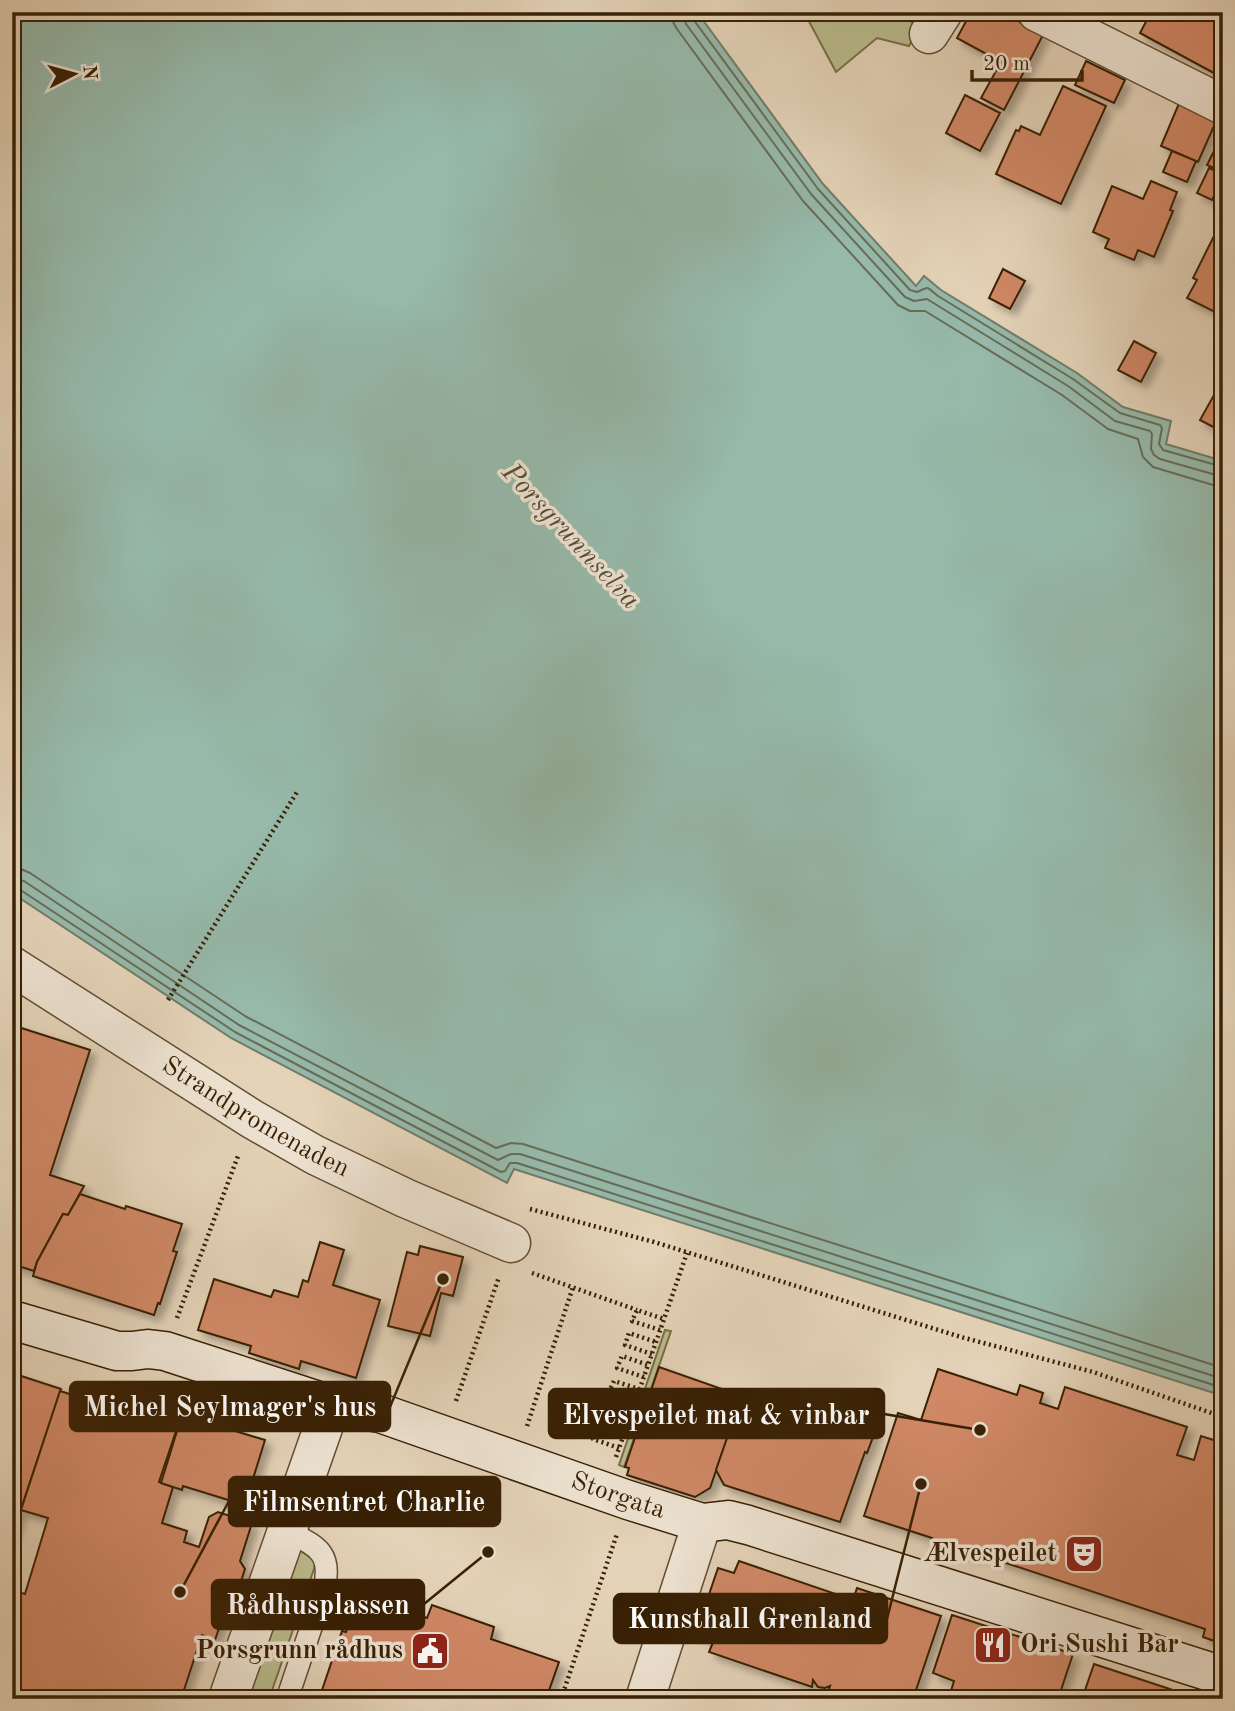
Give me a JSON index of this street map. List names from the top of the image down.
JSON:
{
  "streets": {
    "street": ["Strandpromenaden", "Storgata"]
  },
  "water": ["Porsgrunnselva"],
  "places": {
    "other": [
      "Michel Seylmager's hus",
      "Elvespeilet mat & vinbar",
      "Kunsthall Grenland",
      "Rådhusplassen",
      "Filmsentret Charlie"
    ],
    "theatre": ["Ælvespeilet"],
    "restaurant": ["Ori Sushi Bar"],
    "public building": ["Porsgrunn rådhus"]
  },
  "scale_bar": "20 m",
  "north": "right"
}
